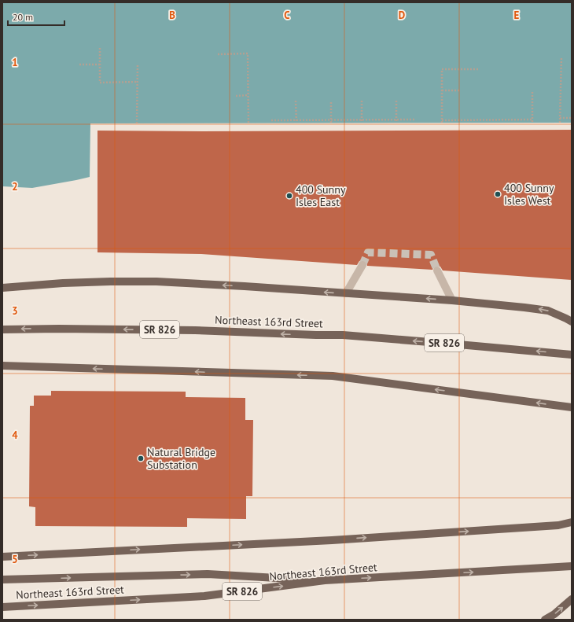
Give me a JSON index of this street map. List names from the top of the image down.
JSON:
{
  "streets": {
    "main road": ["Northeast 163rd Street", "SR 826"]
  },
  "places": ["400 Sunny Isles West", "400 Sunny Isles East", "Natural Bridge Substation"],
  "scale_bar": "20 m",
  "grid": {
    "columns": [
      "B",
      "C",
      "D",
      "E"
    ],
    "rows": [
      "1",
      "2",
      "3",
      "4",
      "5"
    ]
  }
}
